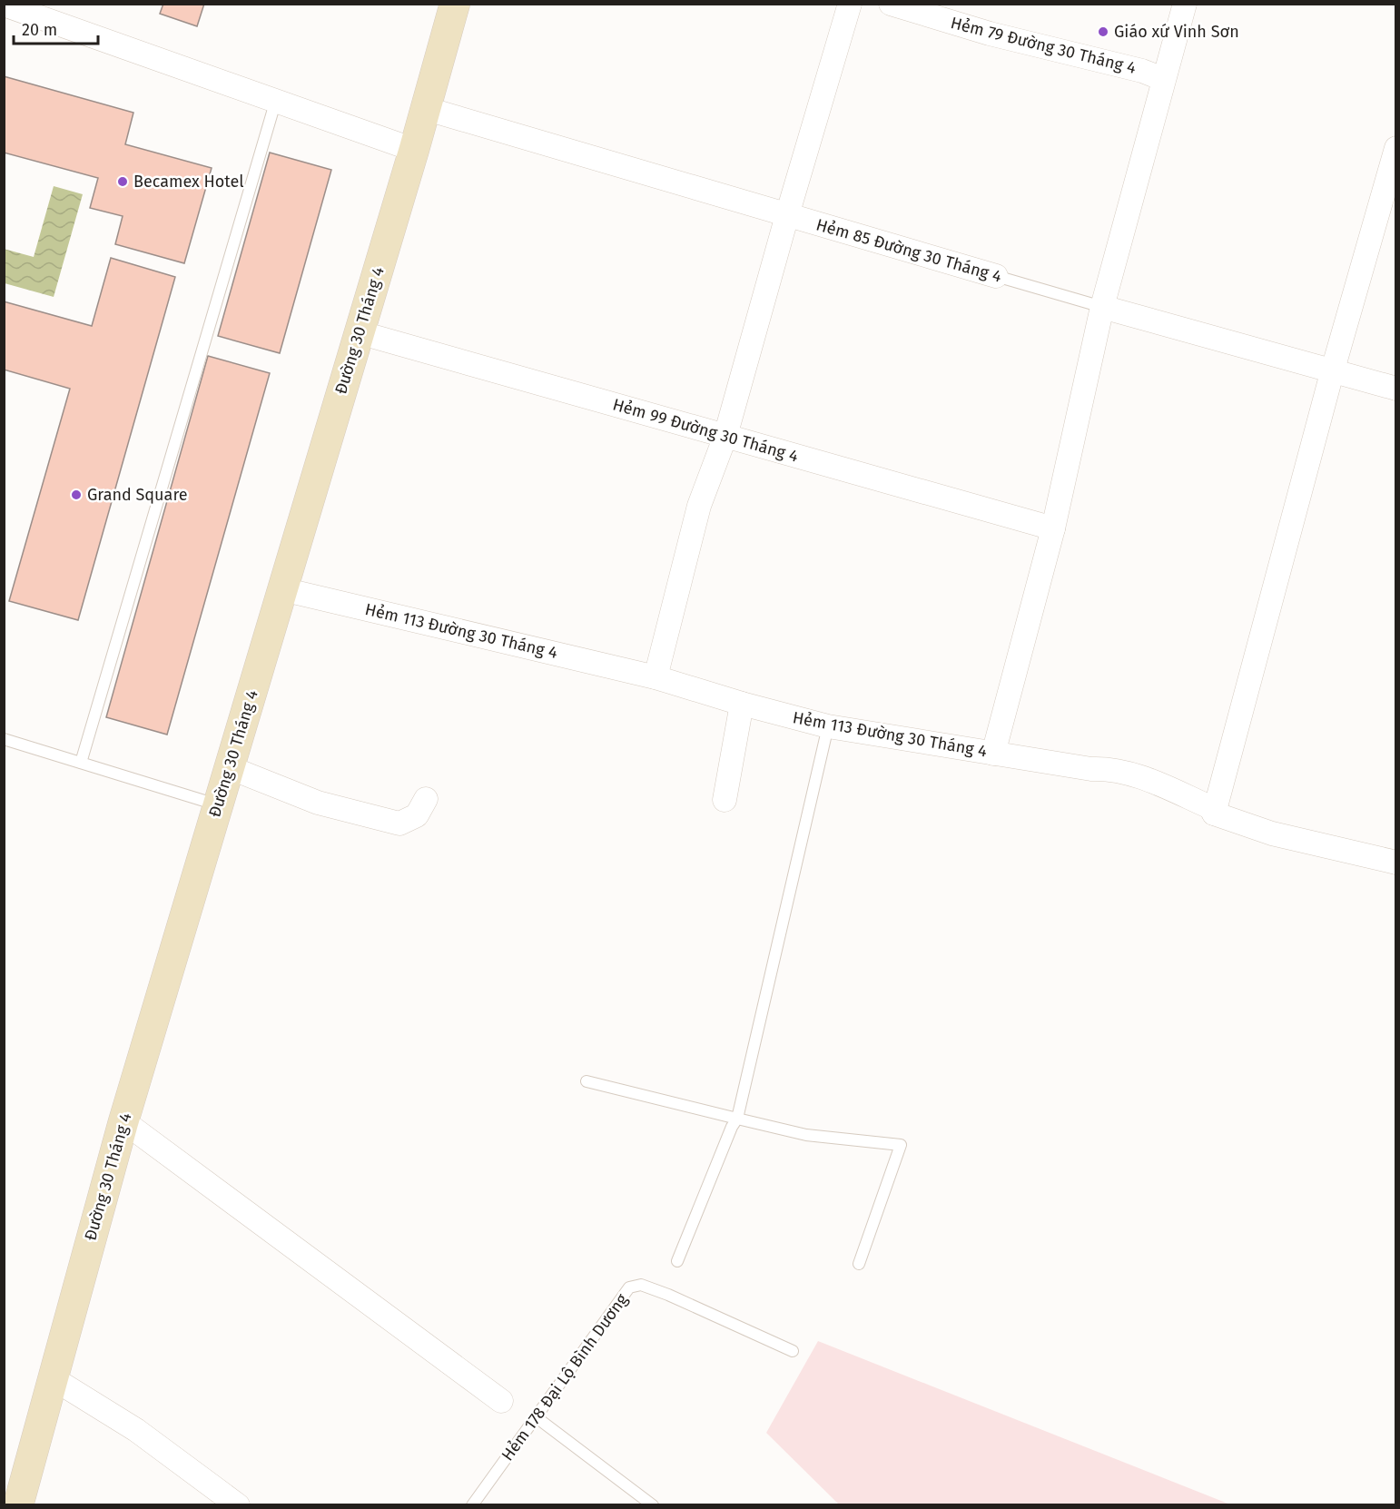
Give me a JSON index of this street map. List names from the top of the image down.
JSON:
{
  "streets": {
    "main road": ["Đường 30 Tháng 4"],
    "street": [
      "Hẻm 79 Đường 30 Tháng 4",
      "Hẻm 85 Đường 30 Tháng 4",
      "Hẻm 99 Đường 30 Tháng 4",
      "Hẻm 113 Đường 30 Tháng 4"
    ],
    "lane": ["Hẻm 178 Đại Lộ Bình Dương"]
  },
  "crossings": [
    ["Hẻm 85 Đường 30 Tháng 4", "Đường 30 Tháng 4"],
    ["Đường 30 Tháng 4", "Hẻm 99 Đường 30 Tháng 4"],
    ["Đường 30 Tháng 4", "Hẻm 113 Đường 30 Tháng 4"]
  ],
  "places": ["Giáo xứ Vinh Sơn", "Becamex Hotel", "Grand Square"],
  "scale_bar": "20 m"
}
